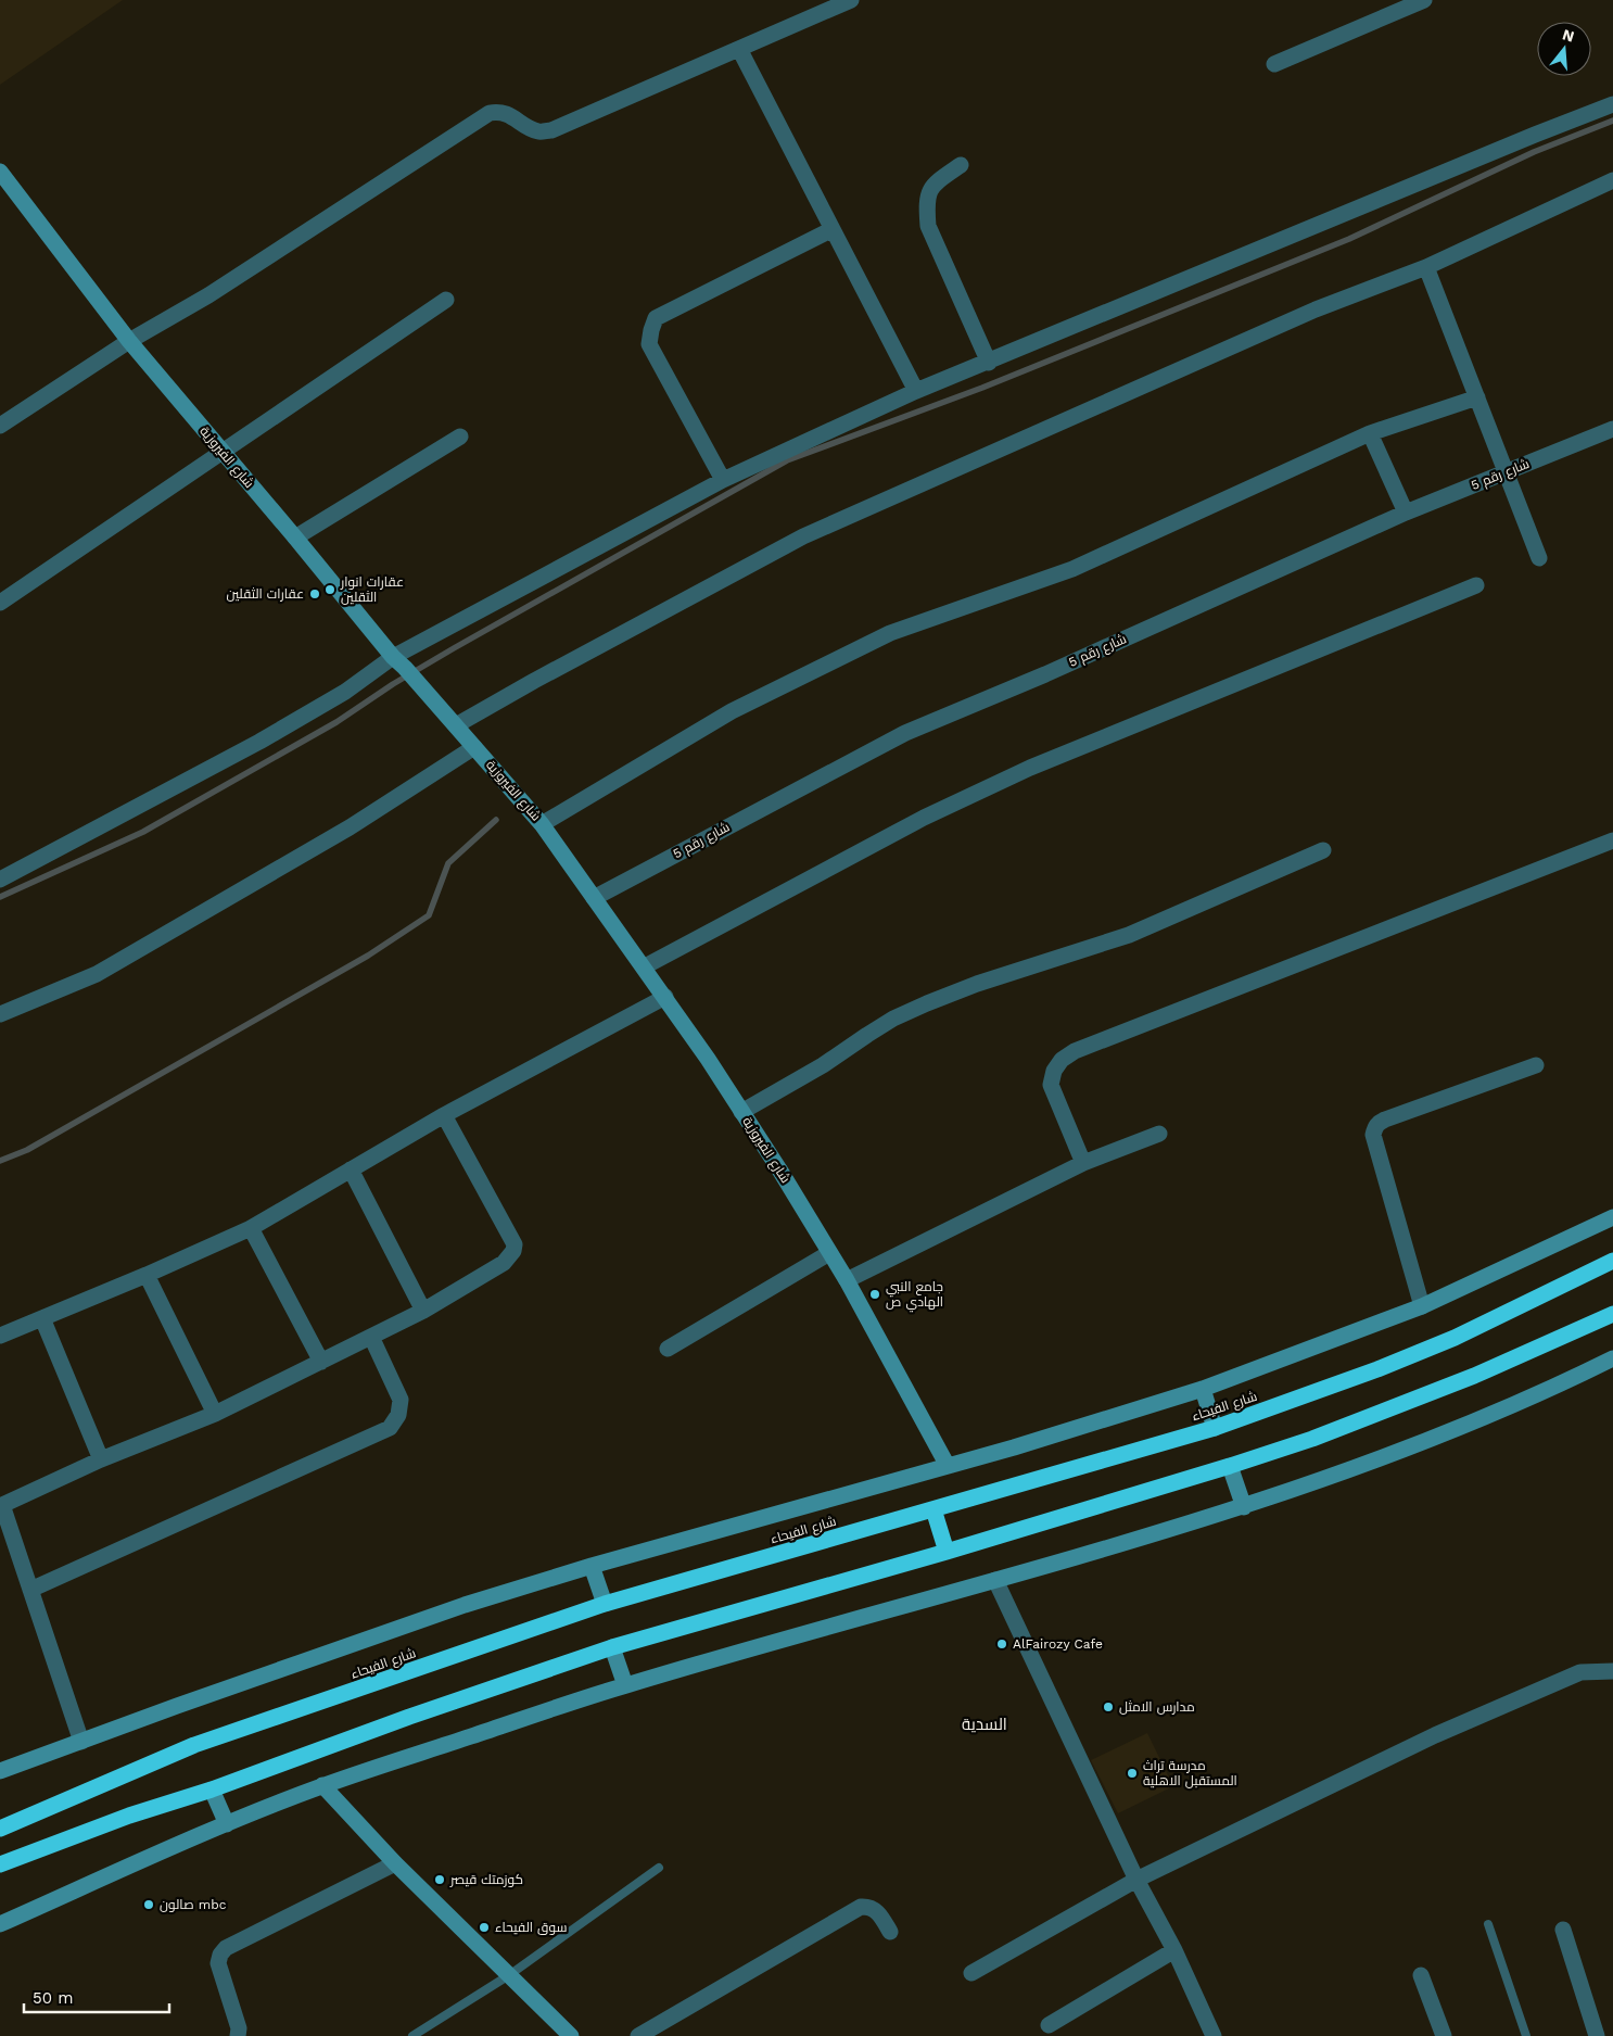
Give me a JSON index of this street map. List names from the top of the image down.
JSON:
{
  "streets": {
    "highway": ["شارع الفيحاء"],
    "street": ["شارع الفيروزية", "شارع رقم 5"]
  },
  "crossings": [
    ["شارع الفيروزية", "شارع رقم 5"]
  ],
  "districts": ["السدية"],
  "places": [
    "عقارات انوار الثقلين",
    "عقارات الثقلين",
    "جامع النبي الهادي ص",
    "AlFairozy Cafe",
    "مدارس الامثل",
    "مدرسة تراث المستقبل الاهلية",
    "كوزمتك قيصر",
    "صالون mbc",
    "سوق الفيحاء"
  ],
  "scale_bar": "50 m",
  "north": "top"
}
